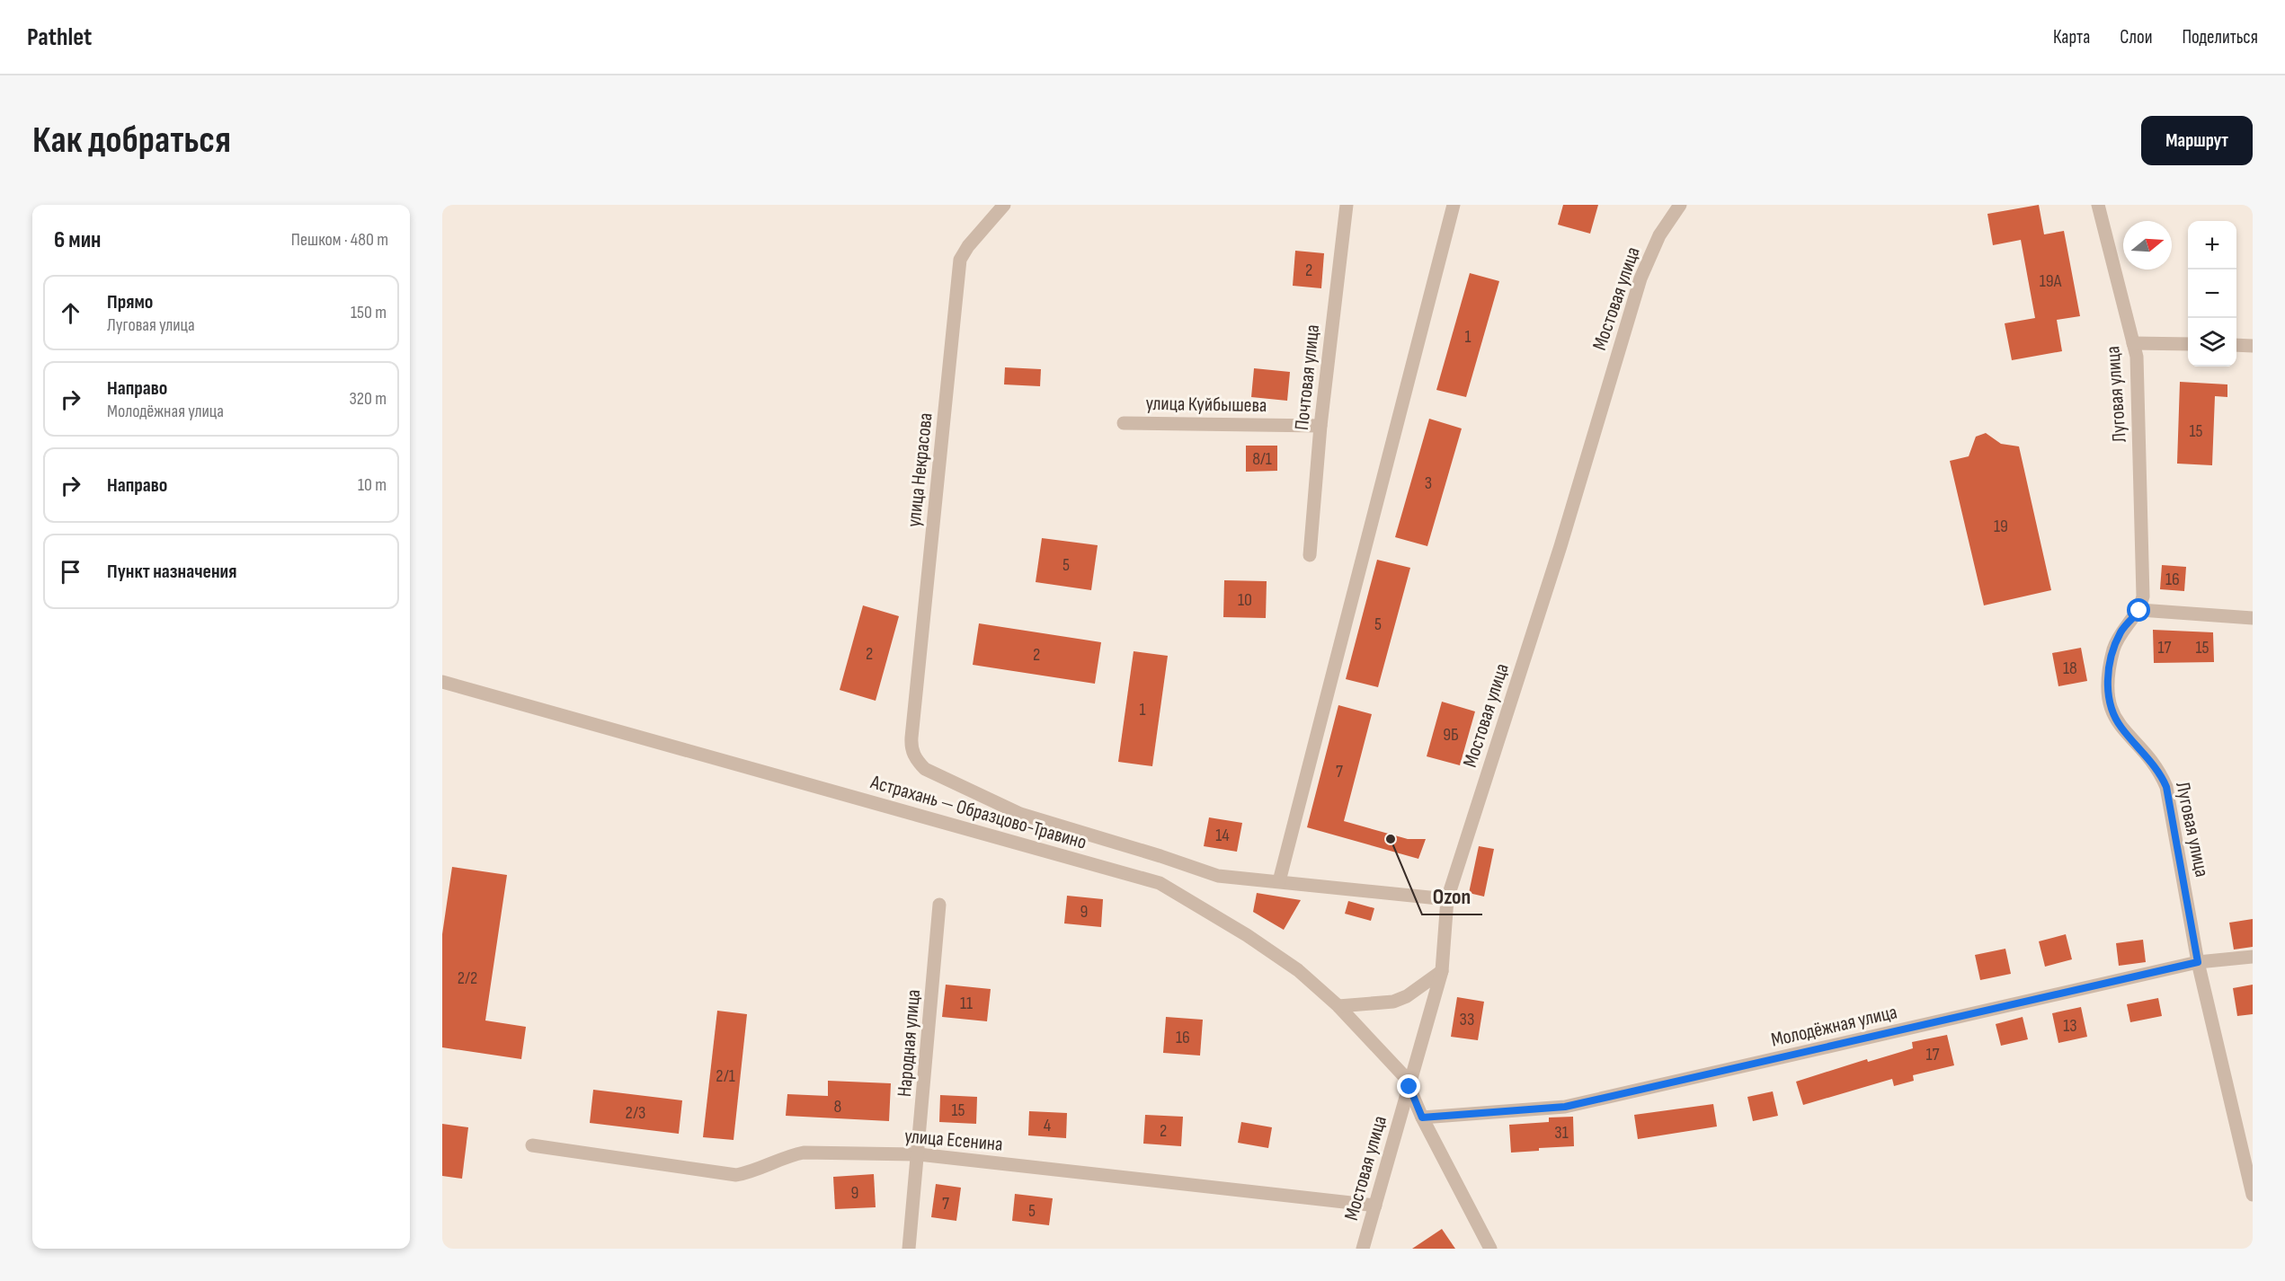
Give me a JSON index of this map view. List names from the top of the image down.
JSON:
{
  "streets": {
    "street": [
      "Мостовая улица",
      "Почтовая улица",
      "Луговая улица",
      "улица Куйбышева",
      "улица Некрасова",
      "Астрахань — Образцово-Травино",
      "Молодёжная улица",
      "Народная улица",
      "улица Есенина"
    ]
  },
  "crossings": [
    ["Мостовая улица", "Астрахань — Образцово-Травино"],
    ["Мостовая улица", "улица Есенина"],
    ["Почтовая улица", "улица Куйбышева"],
    ["Луговая улица", "Молодёжная улица"],
    ["Астрахань — Образцово-Травино", "Молодёжная улица"],
    ["Народная улица", "улица Есенина"]
  ],
  "places": ["Ozon"],
  "house_numbers": [
    "2",
    "19А",
    "1",
    "15",
    "8/1",
    "3",
    "19",
    "5",
    "16",
    "10",
    "5",
    "17",
    "15",
    "2",
    "2",
    "18",
    "1",
    "9Б",
    "7",
    "14",
    "9",
    "2/2",
    "11",
    "33",
    "13",
    "16",
    "17",
    "2/1",
    "8",
    "15",
    "2/3",
    "4",
    "2",
    "31",
    "9",
    "7",
    "5"
  ],
  "north": "right",
  "page": {
    "header": "Pathlet",
    "nav": ["Карта", "Слои", "Поделиться"],
    "buttons": "Маршрут",
    "title": "Как добраться",
    "heading": ["6 мин", "Пешком · 480 m"],
    "map_buttons": ["+", "−"],
    "list": [
      ["Прямо", "Луговая улица", "150 m"],
      ["Направо", "Молодёжная улица", "320 m"],
      ["Направо", "10 m"],
      "Пункт назначения"
    ]
  }
}
